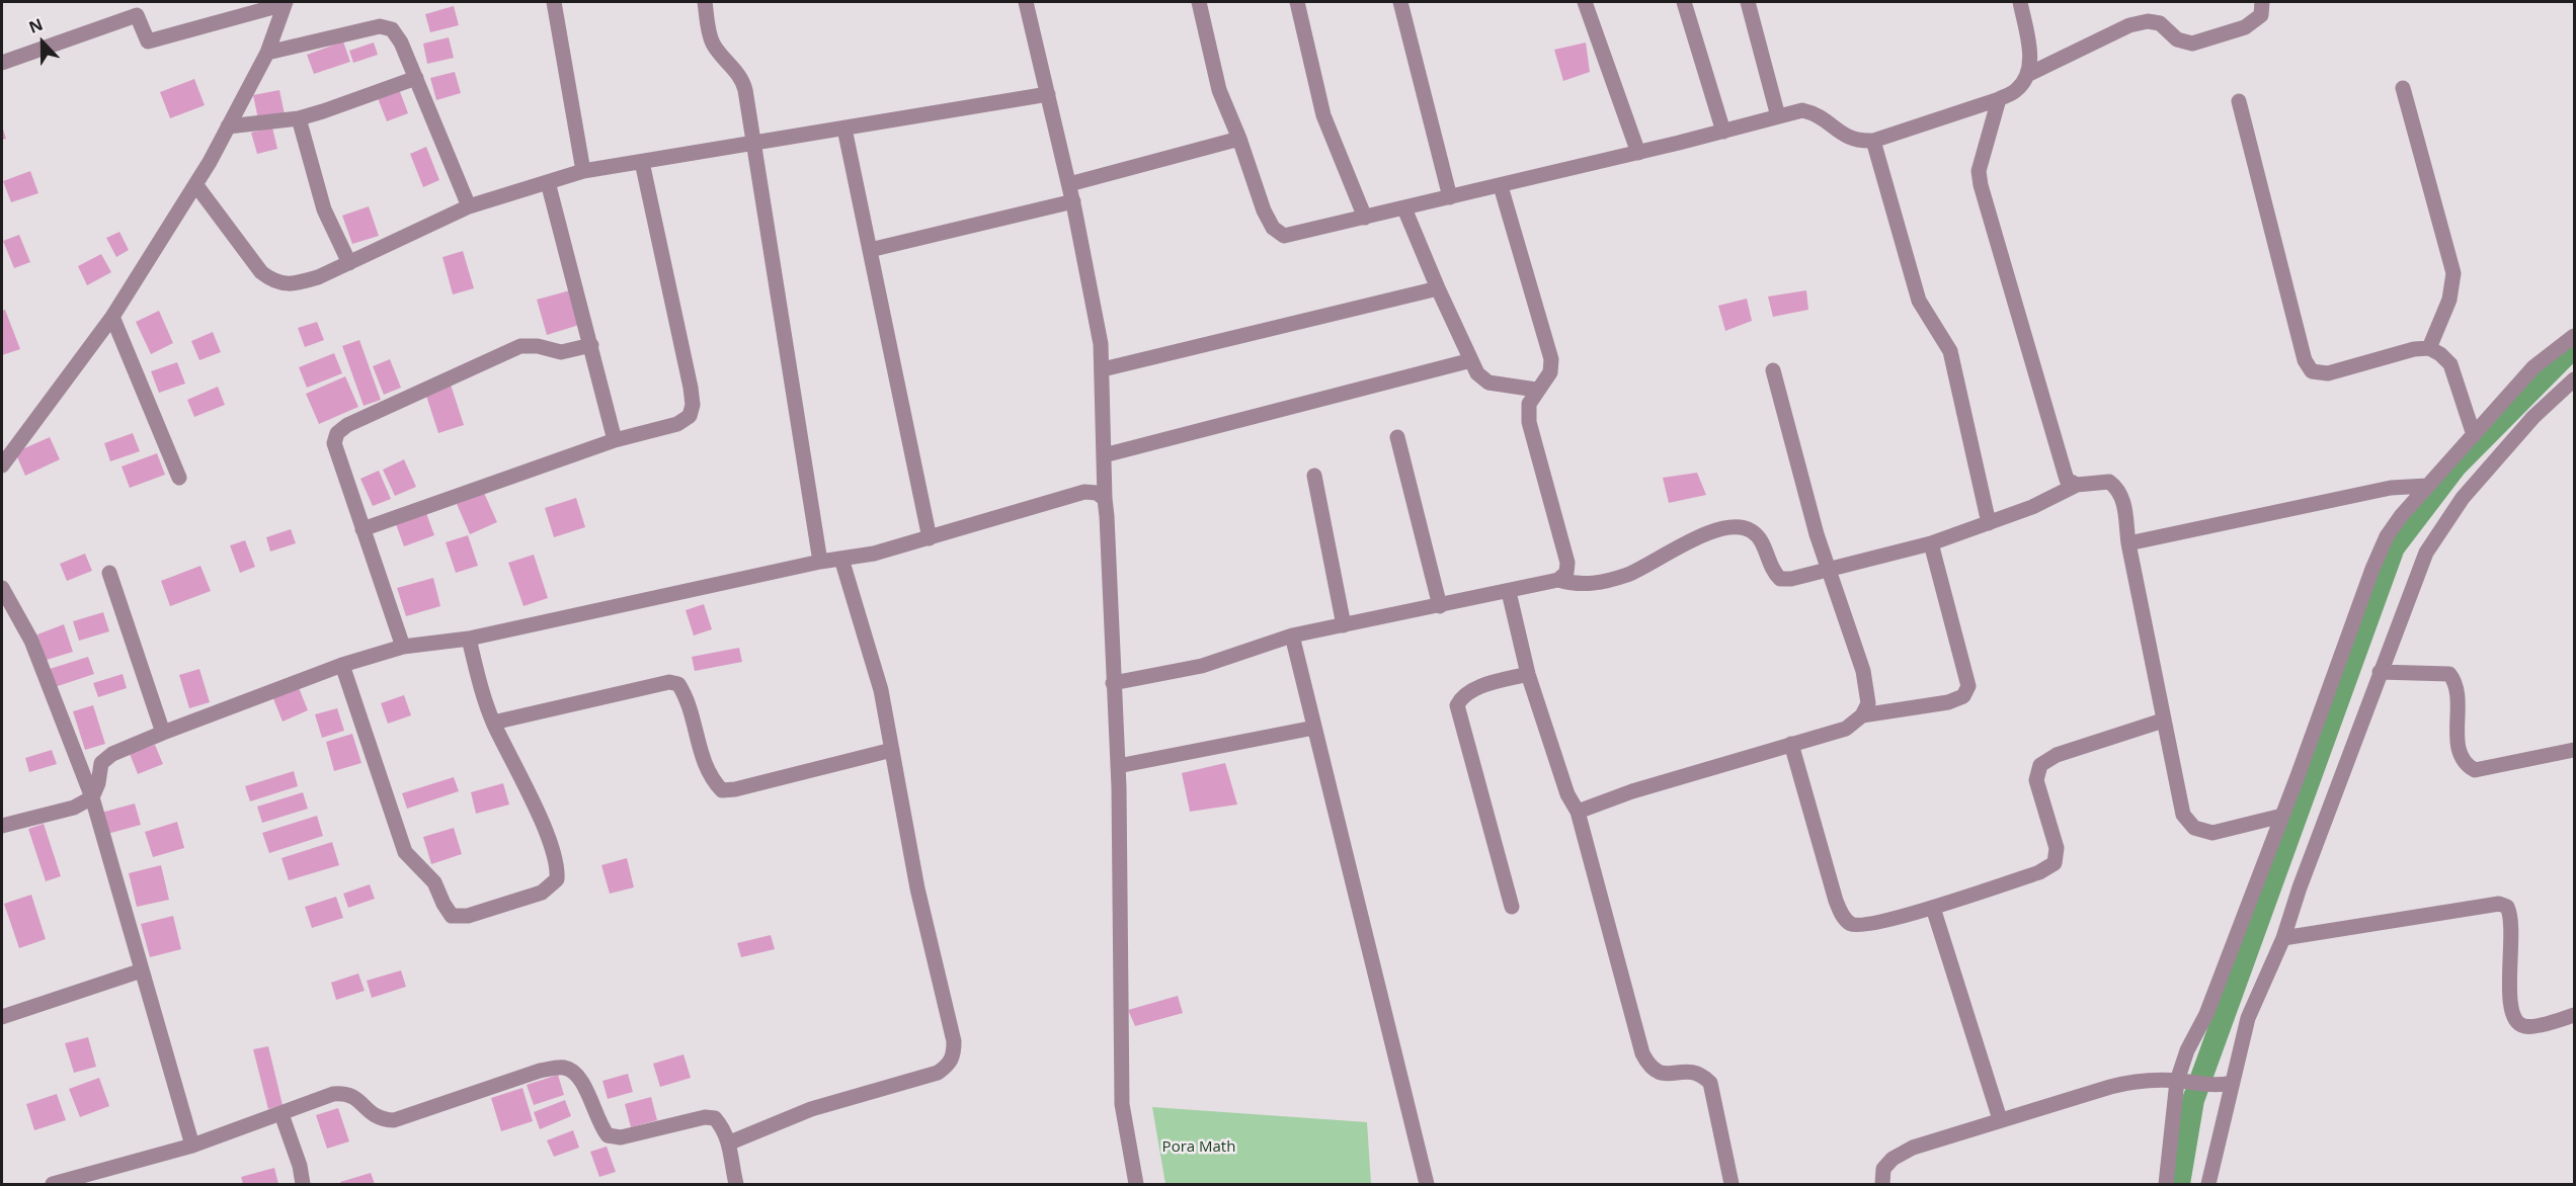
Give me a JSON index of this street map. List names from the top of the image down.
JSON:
{
  "parks": ["Pora Math"],
  "north": "top"
}
